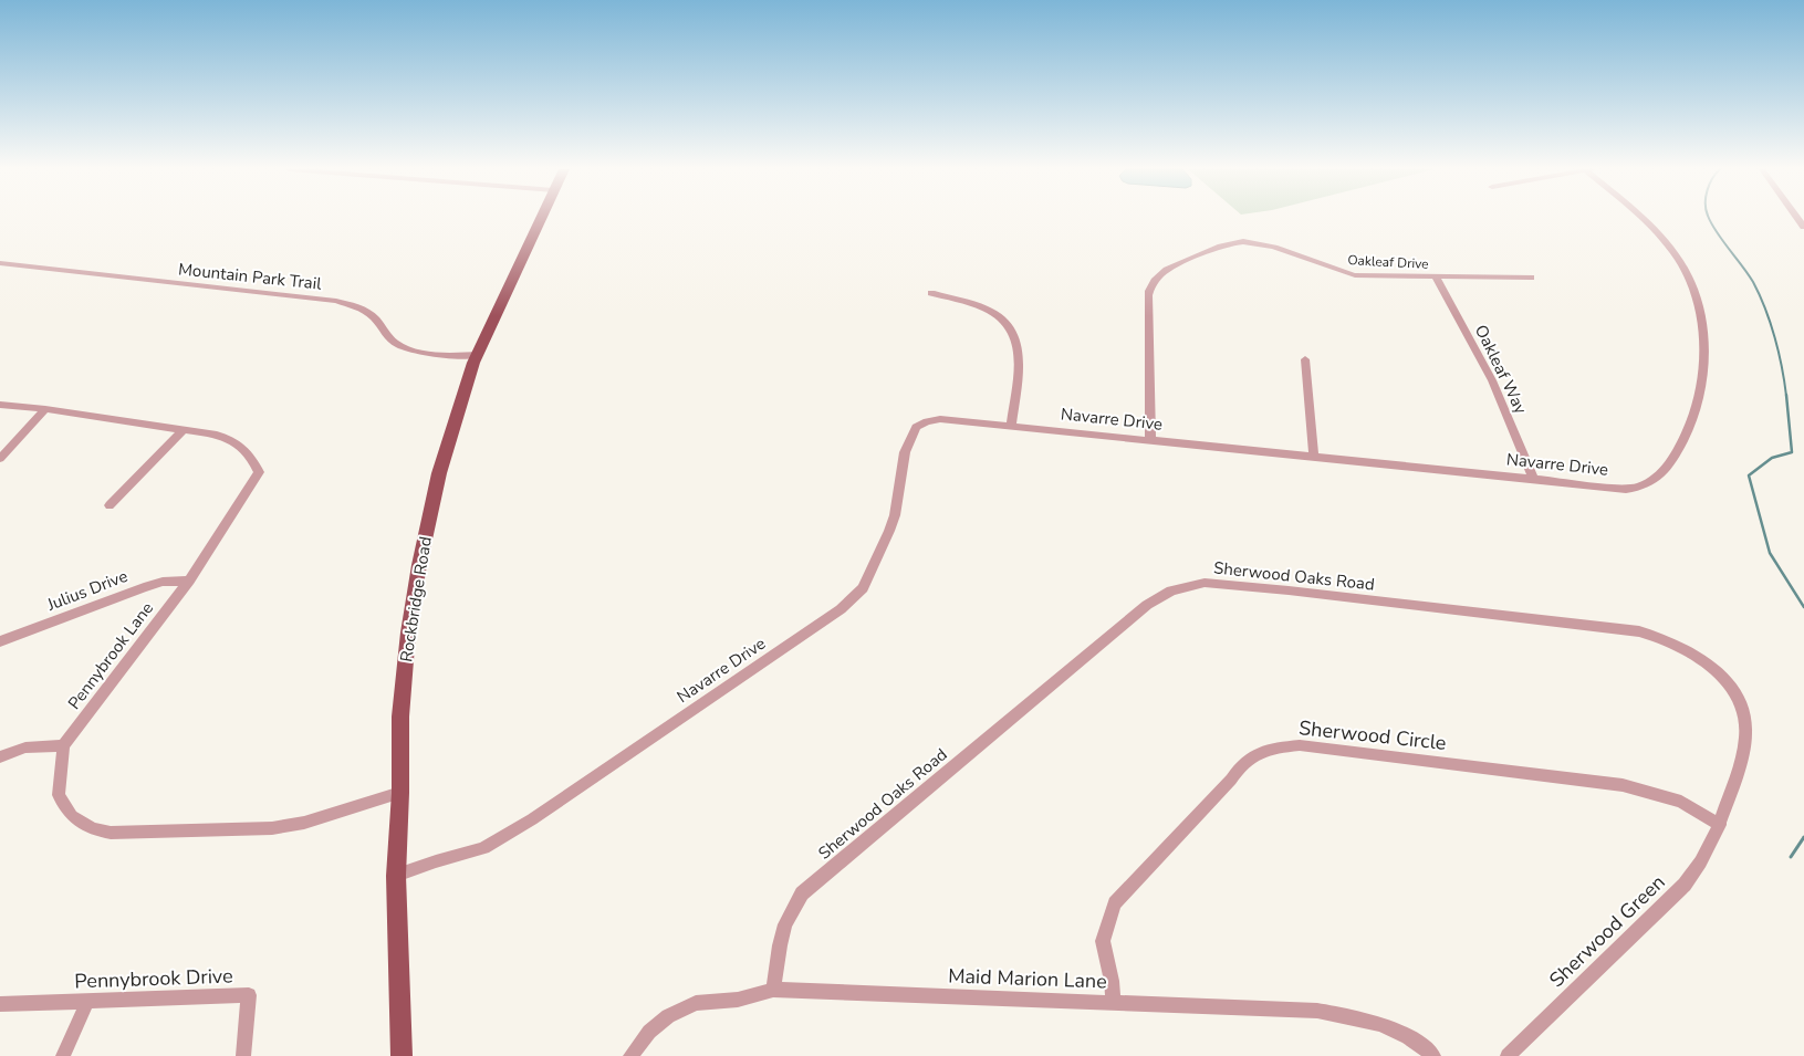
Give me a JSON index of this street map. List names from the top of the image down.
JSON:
{
  "streets": {
    "main road": ["Rockbridge Road"],
    "street": [
      "Oakleaf Drive",
      "Mountain Park Trail",
      "Oakleaf Way",
      "Navarre Drive",
      "Sherwood Oaks Road",
      "Julius Drive",
      "Pennybrook Lane",
      "Sherwood Circle",
      "Sherwood Green",
      "Pennybrook Drive",
      "Maid Marion Lane"
    ]
  },
  "crossings": [
    ["Oakleaf Drive", "Oakleaf Way"],
    ["Oakleaf Drive", "Navarre Drive"],
    ["Mountain Park Trail", "Rockbridge Road"],
    ["Oakleaf Way", "Navarre Drive"],
    ["Navarre Drive", "Rockbridge Road"],
    ["Sherwood Oaks Road", "Sherwood Circle"],
    ["Sherwood Oaks Road", "Sherwood Green"],
    ["Sherwood Oaks Road", "Maid Marion Lane"],
    ["Julius Drive", "Pennybrook Lane"],
    ["Sherwood Circle", "Sherwood Green"],
    ["Sherwood Circle", "Maid Marion Lane"]
  ]
}
